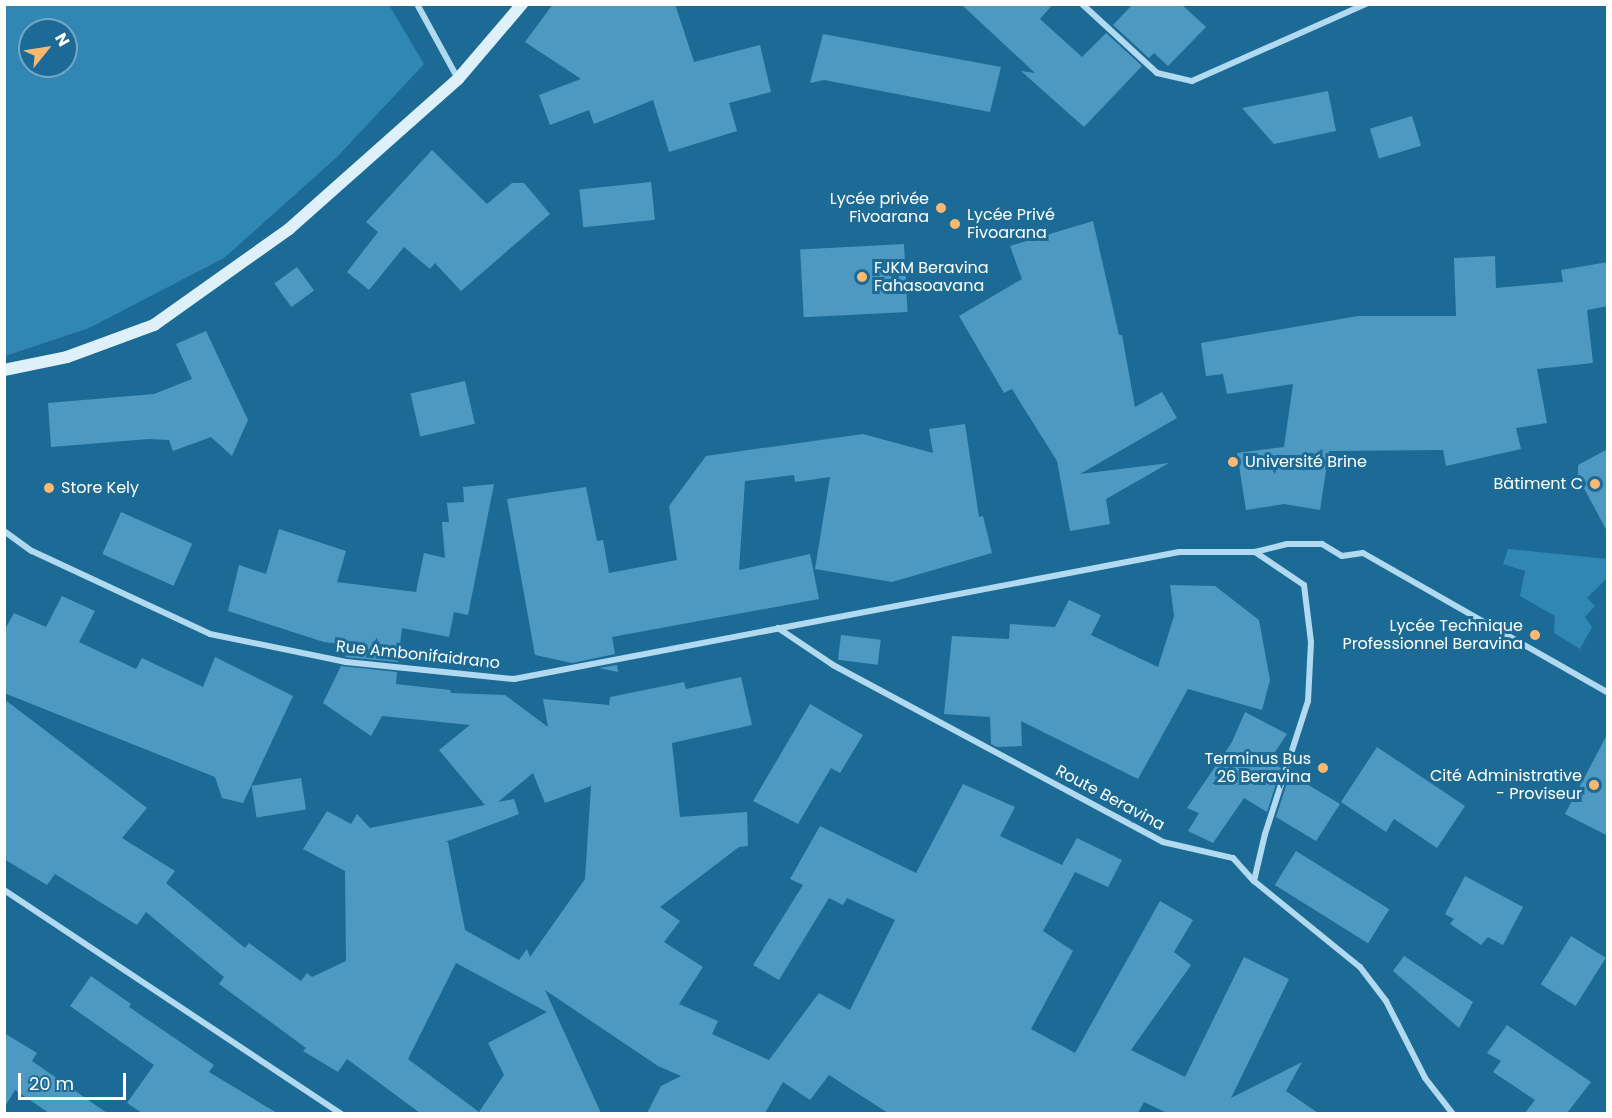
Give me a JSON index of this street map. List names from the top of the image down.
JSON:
{
  "streets": {
    "street": ["Rue Ambonifaidrano", "Route Beravina"]
  },
  "crossings": [
    ["Rue Ambonifaidrano", "Route Beravina"]
  ],
  "places": [
    "Lycée privée Fivoarana",
    "Lycée Privé Fivoarana",
    "FJKM Beravina Fahasoavana",
    "Université Brine",
    "Bâtiment C",
    "Store Kely",
    "Lycée Technique Professionnel Beravina",
    "Terminus Bus 26 Beravina",
    "Cité Administrative - Proviseur"
  ],
  "scale_bar": "20 m",
  "north": "top right"
}
